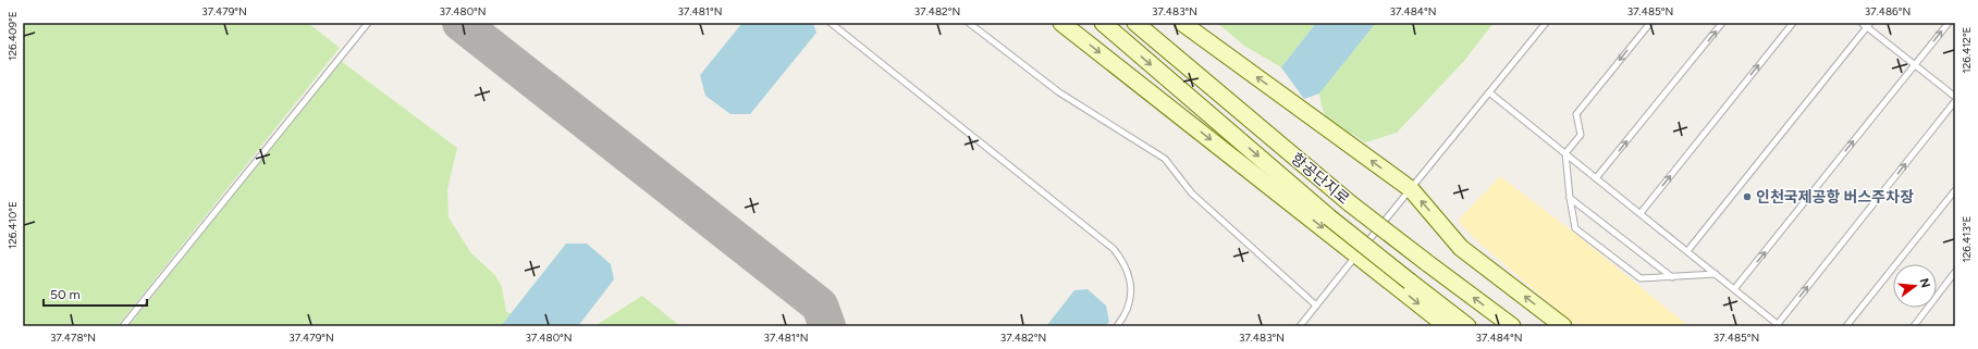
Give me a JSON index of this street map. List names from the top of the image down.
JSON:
{
  "streets": {
    "street": ["항공단지로"]
  },
  "places": ["인천국제공항 버스주차장"],
  "scale_bar": "50 m",
  "north": "right",
  "coordinates": [
    "37.479°N",
    "37.480°N",
    "37.481°N",
    "37.482°N",
    "37.483°N",
    "37.484°N",
    "37.485°N",
    "37.486°N",
    "126.409°E",
    "126.412°E",
    "126.410°E",
    "126.413°E",
    "37.478°N"
  ]
}
